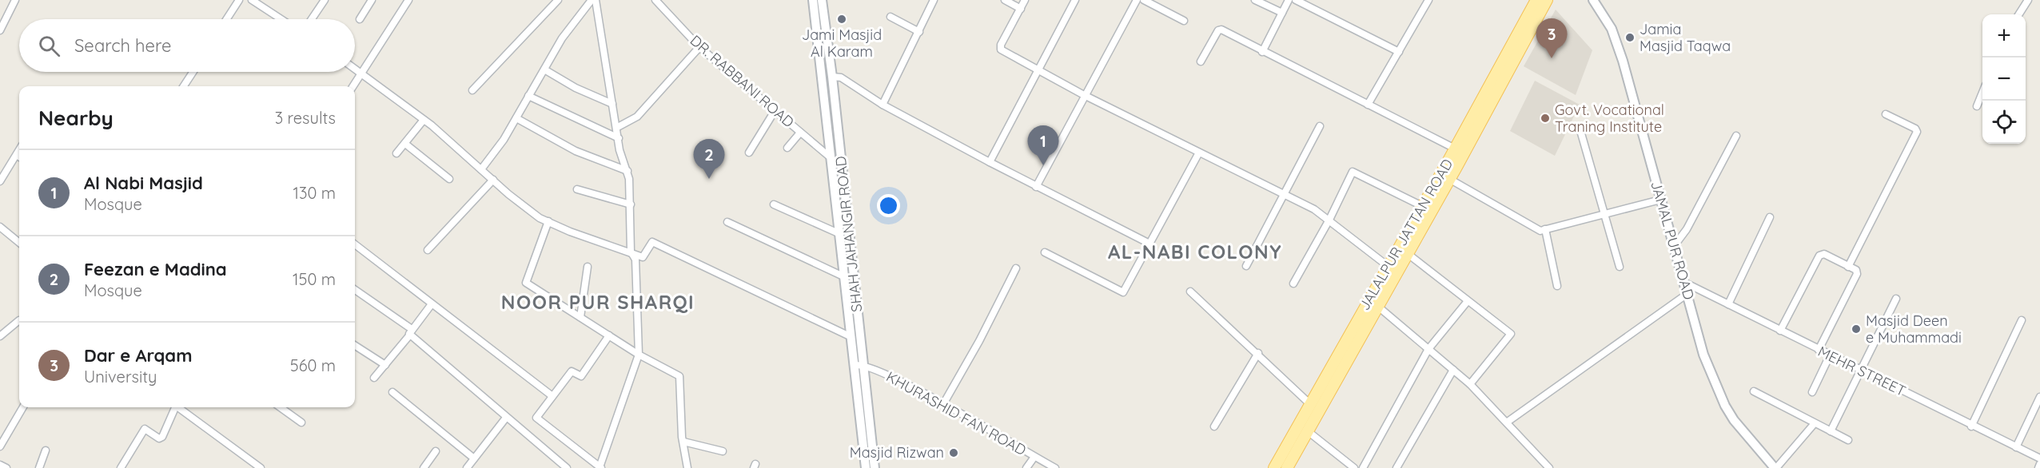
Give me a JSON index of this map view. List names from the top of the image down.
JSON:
{
  "streets": {
    "main road": ["JALALPUR JATTAN ROAD"],
    "street": [
      "DR. RABBANI ROAD",
      "SHAH JAHANGIR ROAD",
      "JAMAL PUR ROAD",
      "MEHR STREET",
      "KHURASHID FAN ROAD"
    ]
  },
  "crossings": [
    ["DR. RABBANI ROAD", "SHAH JAHANGIR ROAD"],
    ["SHAH JAHANGIR ROAD", "KHURASHID FAN ROAD"],
    ["JAMAL PUR ROAD", "MEHR STREET"]
  ],
  "districts": ["AL-NABI COLONY", "NOOR PUR SHARQI"],
  "places": [
    "Jami Masjid Al Karam",
    "Jamia Masjid Taqwa",
    "Govt. Vocational Traning Institute",
    "Masjid Deen e Muhammadi",
    "Masjid Rizwan"
  ],
  "page": {
    "map_buttons": ["+", "−"],
    "pins": ["3", "1", "2"],
    "search": "Search here",
    "heading": ["Nearby", "3 results"],
    "list": [
      {
        "mark": "1",
        "name": "Al Nabi Masjid",
        "note": "Mosque",
        "value": "130 m"
      },
      {
        "mark": "2",
        "name": "Feezan e Madina",
        "note": "Mosque",
        "value": "150 m"
      },
      {
        "mark": "3",
        "name": "Dar e Arqam",
        "note": "University",
        "value": "560 m"
      }
    ]
  }
}
